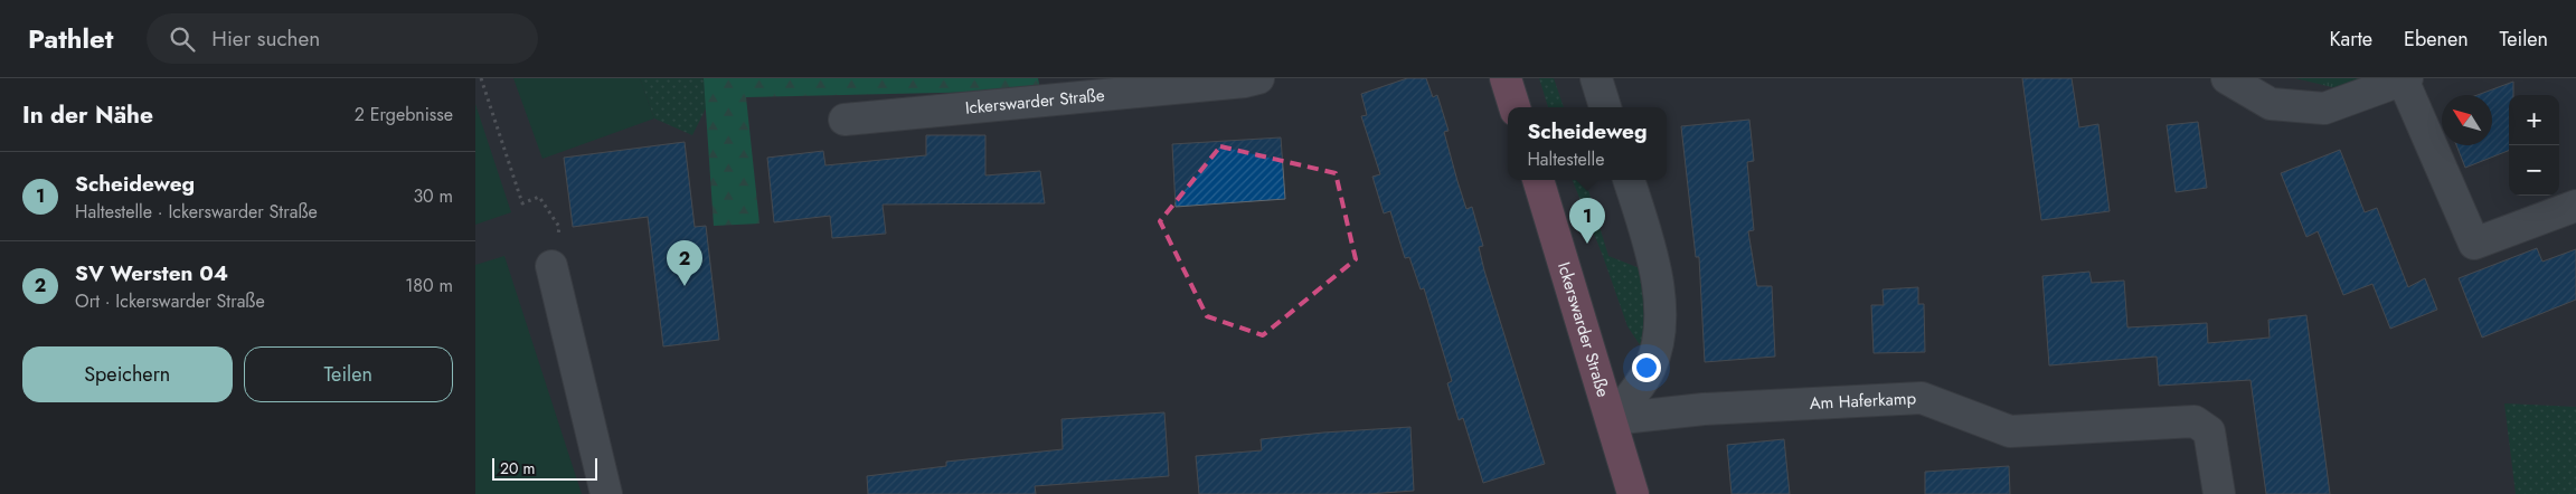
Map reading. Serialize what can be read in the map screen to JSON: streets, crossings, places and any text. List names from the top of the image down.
{
  "streets": {
    "main road": ["Ickerswarder Straße"],
    "street": ["Am Haferkamp"]
  },
  "crossings": [
    ["Ickerswarder Straße", "Am Haferkamp"]
  ],
  "scale_bar": "20 m",
  "north": "top left",
  "page": {
    "header": "Pathlet",
    "search": "Hier suchen",
    "nav": ["Karte", "Ebenen", "Teilen"],
    "heading": ["In der Nähe", "2 Ergebnisse"],
    "map_buttons": ["+", "−"],
    "popup": ["Scheideweg", "Haltestelle"],
    "list": [
      {
        "mark": "1",
        "name": "Scheideweg",
        "note": "Haltestelle · Ickerswarder Straße",
        "value": "30 m"
      },
      {
        "mark": "2",
        "name": "SV Wersten 04",
        "note": "Ort · Ickerswarder Straße",
        "value": "180 m"
      }
    ],
    "pins": ["1", "2"],
    "buttons": ["Speichern", "Teilen"],
    "scale": "20 m"
  }
}
